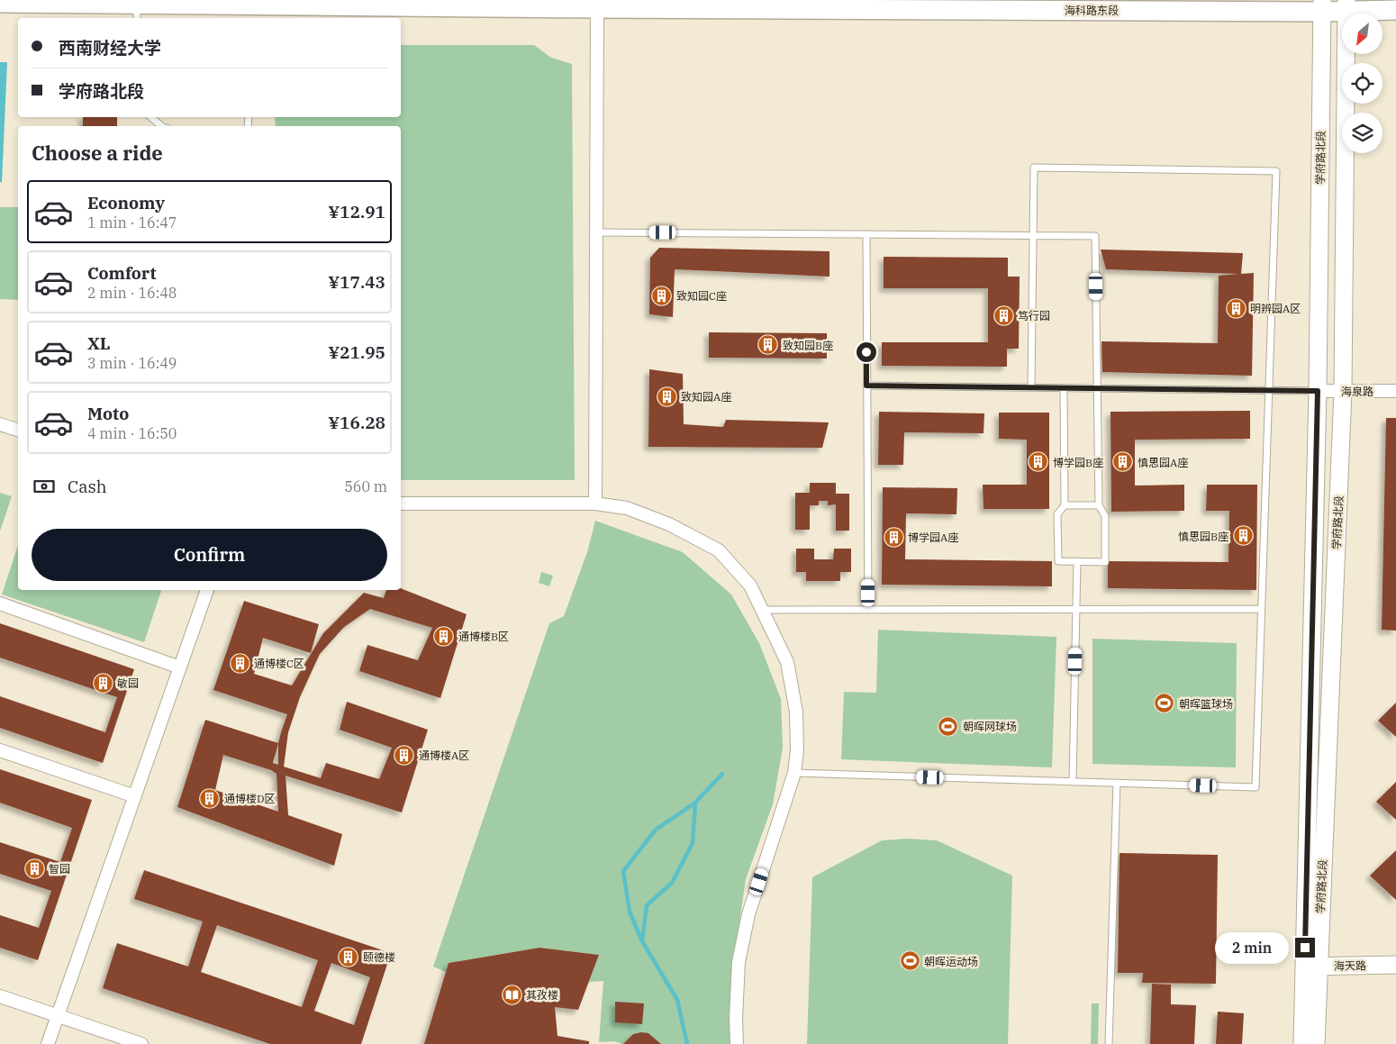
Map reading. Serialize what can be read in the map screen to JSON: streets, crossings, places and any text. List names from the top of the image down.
{
  "streets": {
    "main road": ["海科路东段", "学府路北段", "海天路"],
    "street": ["海泉路"]
  },
  "crossings": [
    ["海科路东段", "学府路北段"],
    ["学府路北段", "海泉路"],
    ["学府路北段", "海天路"]
  ],
  "places": {
    "building": [
      "致知园C座",
      "明辨园A区",
      "笃行园",
      "致知园B座",
      "致知园A座",
      "博学园B座",
      "慎思园A座",
      "慎思园B座",
      "博学园A座",
      "通博楼B区",
      "通博楼C区",
      "敏园",
      "通博楼A区",
      "通博楼D区",
      "智园",
      "颐德楼"
    ],
    "sports": ["朝晖篮球场", "朝晖网球场", "朝晖运动场"],
    "library": ["其孜楼"]
  },
  "north": "bottom left",
  "page": {
    "banner": ["西南财经大学", "学府路北段"],
    "heading": "Choose a ride",
    "list": [
      {
        "name": "Economy",
        "note": "1 min · 16:47",
        "value": "¥12.91"
      },
      {
        "name": "Comfort",
        "note": "2 min · 16:48",
        "value": "¥17.43"
      },
      {
        "name": "XL",
        "note": "3 min · 16:49",
        "value": "¥21.95"
      },
      {
        "name": "Moto",
        "note": "4 min · 16:50",
        "value": "¥16.28"
      }
    ],
    "pay": ["Cash", "560 m"],
    "buttons": "Confirm",
    "bubble": "2 min"
  }
}
